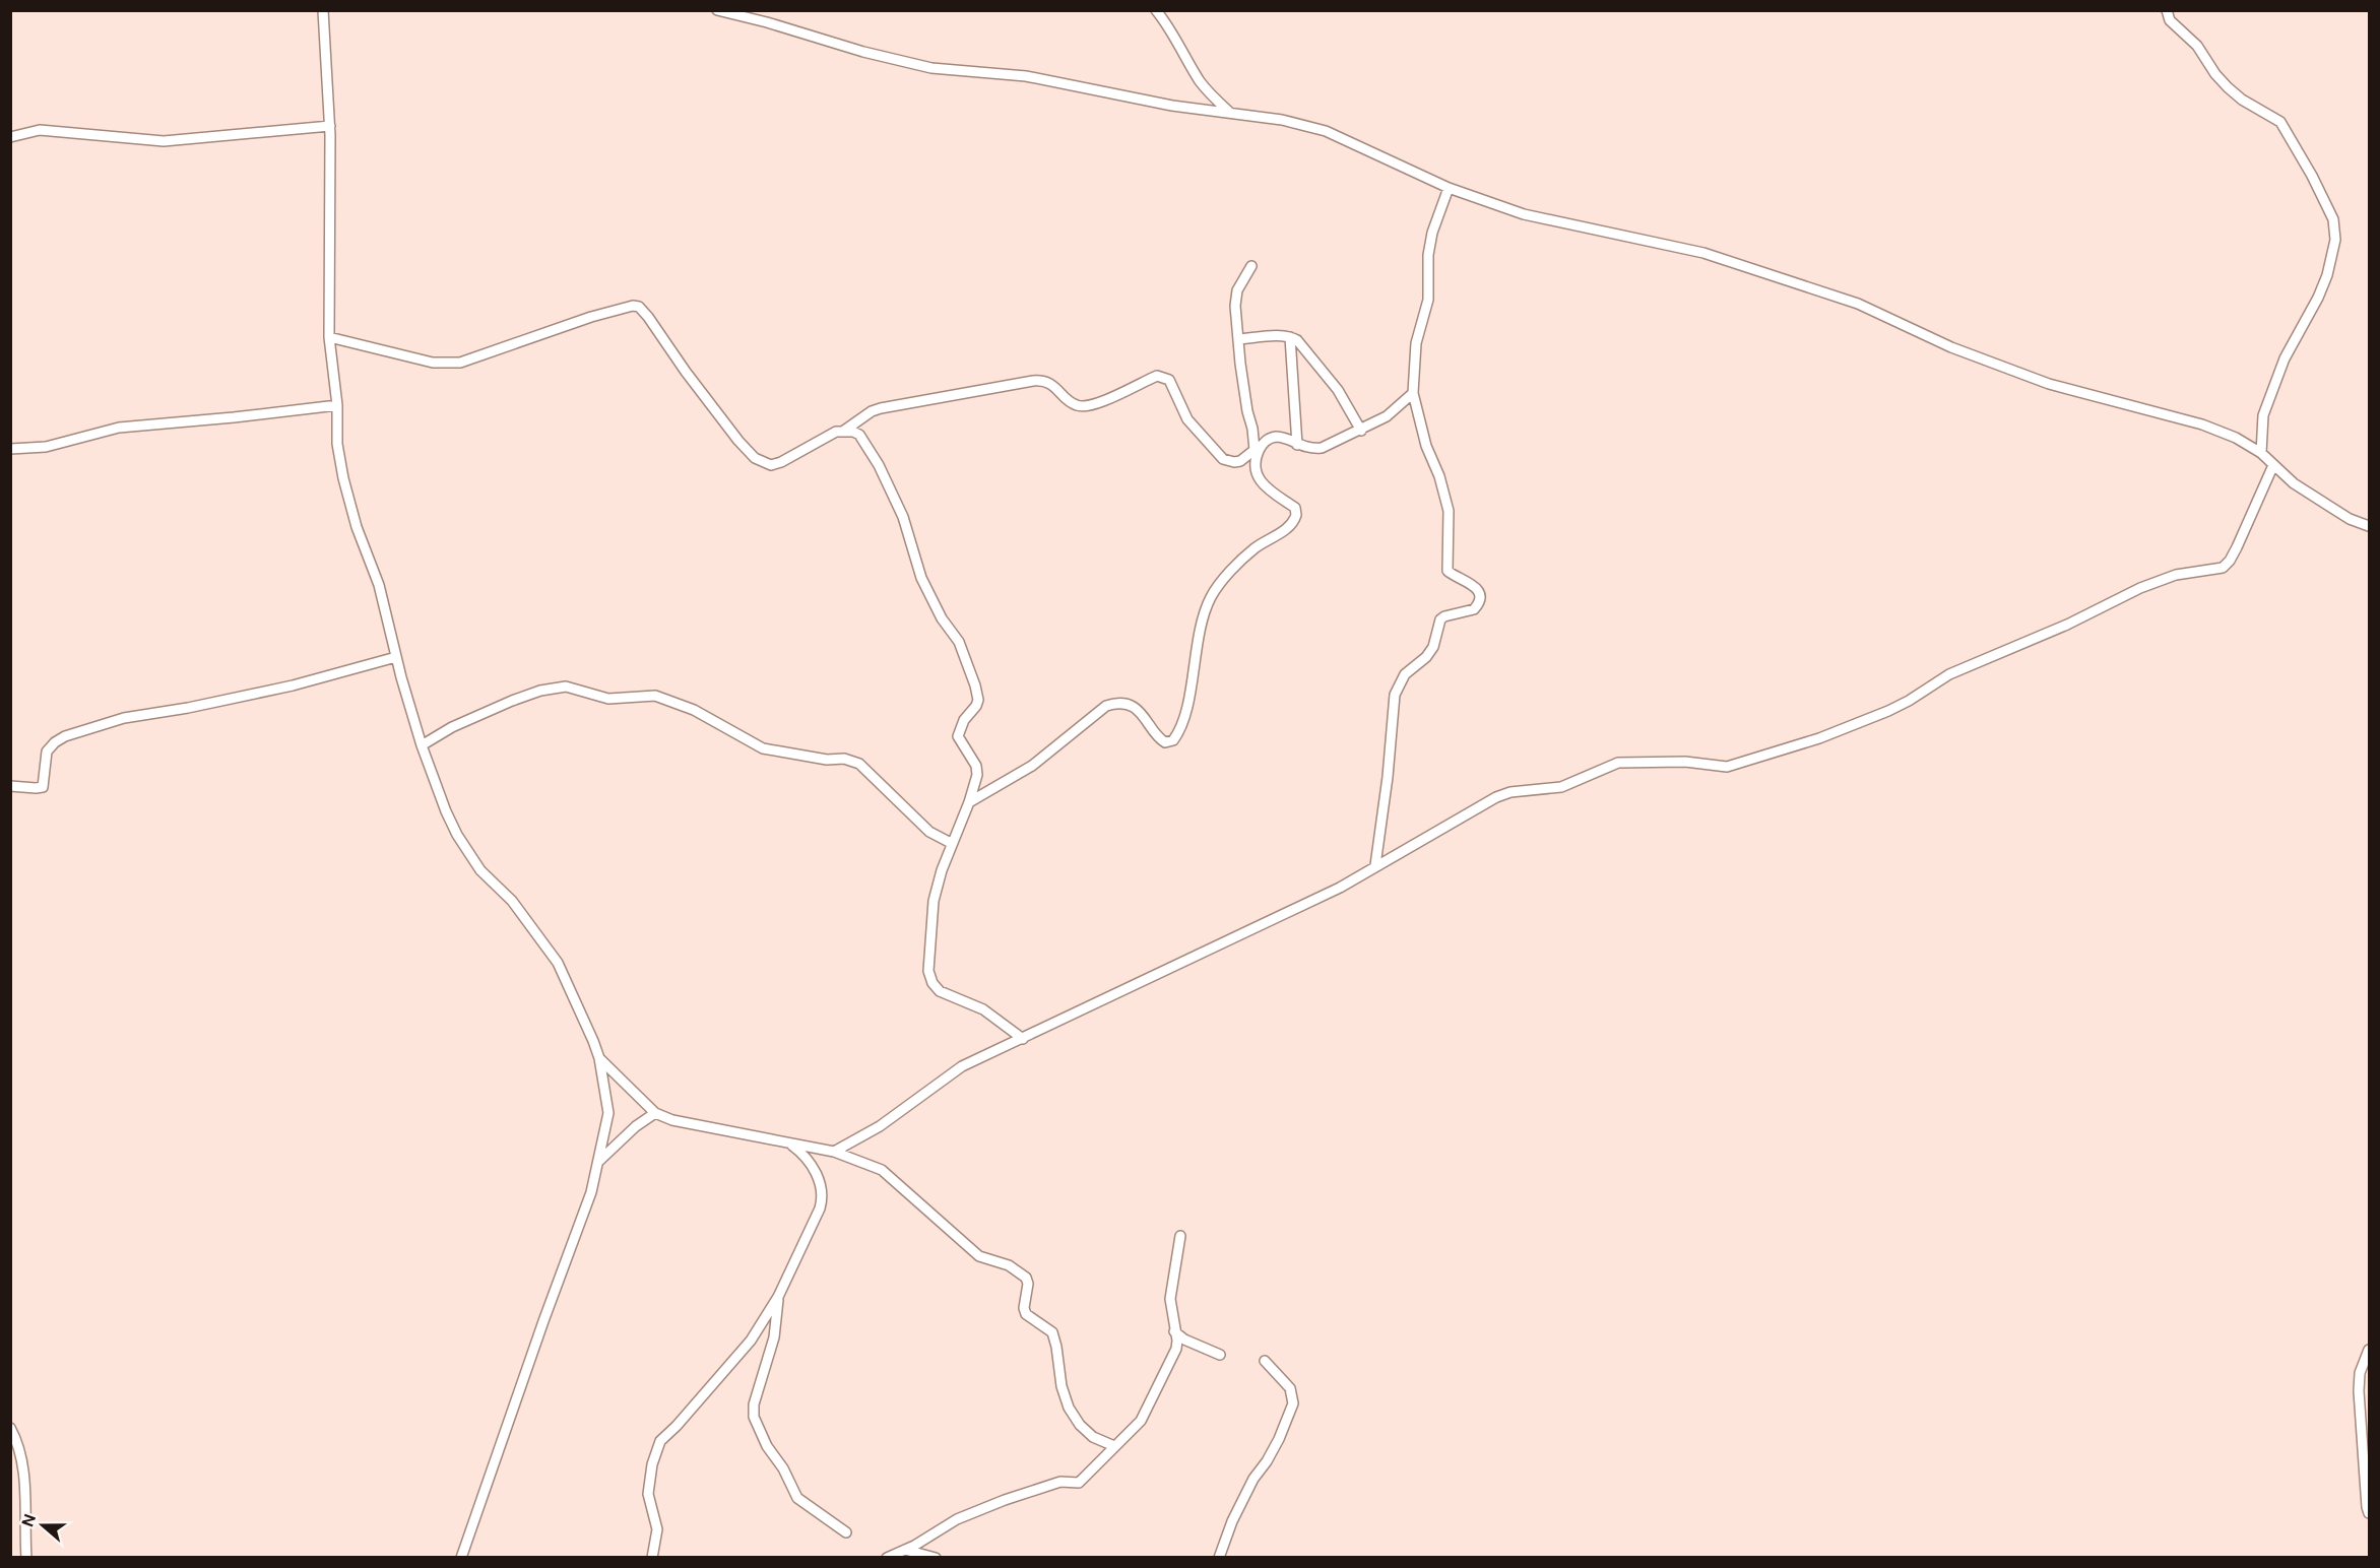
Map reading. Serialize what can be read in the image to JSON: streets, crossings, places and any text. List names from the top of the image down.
{
  "north": "left"
}
